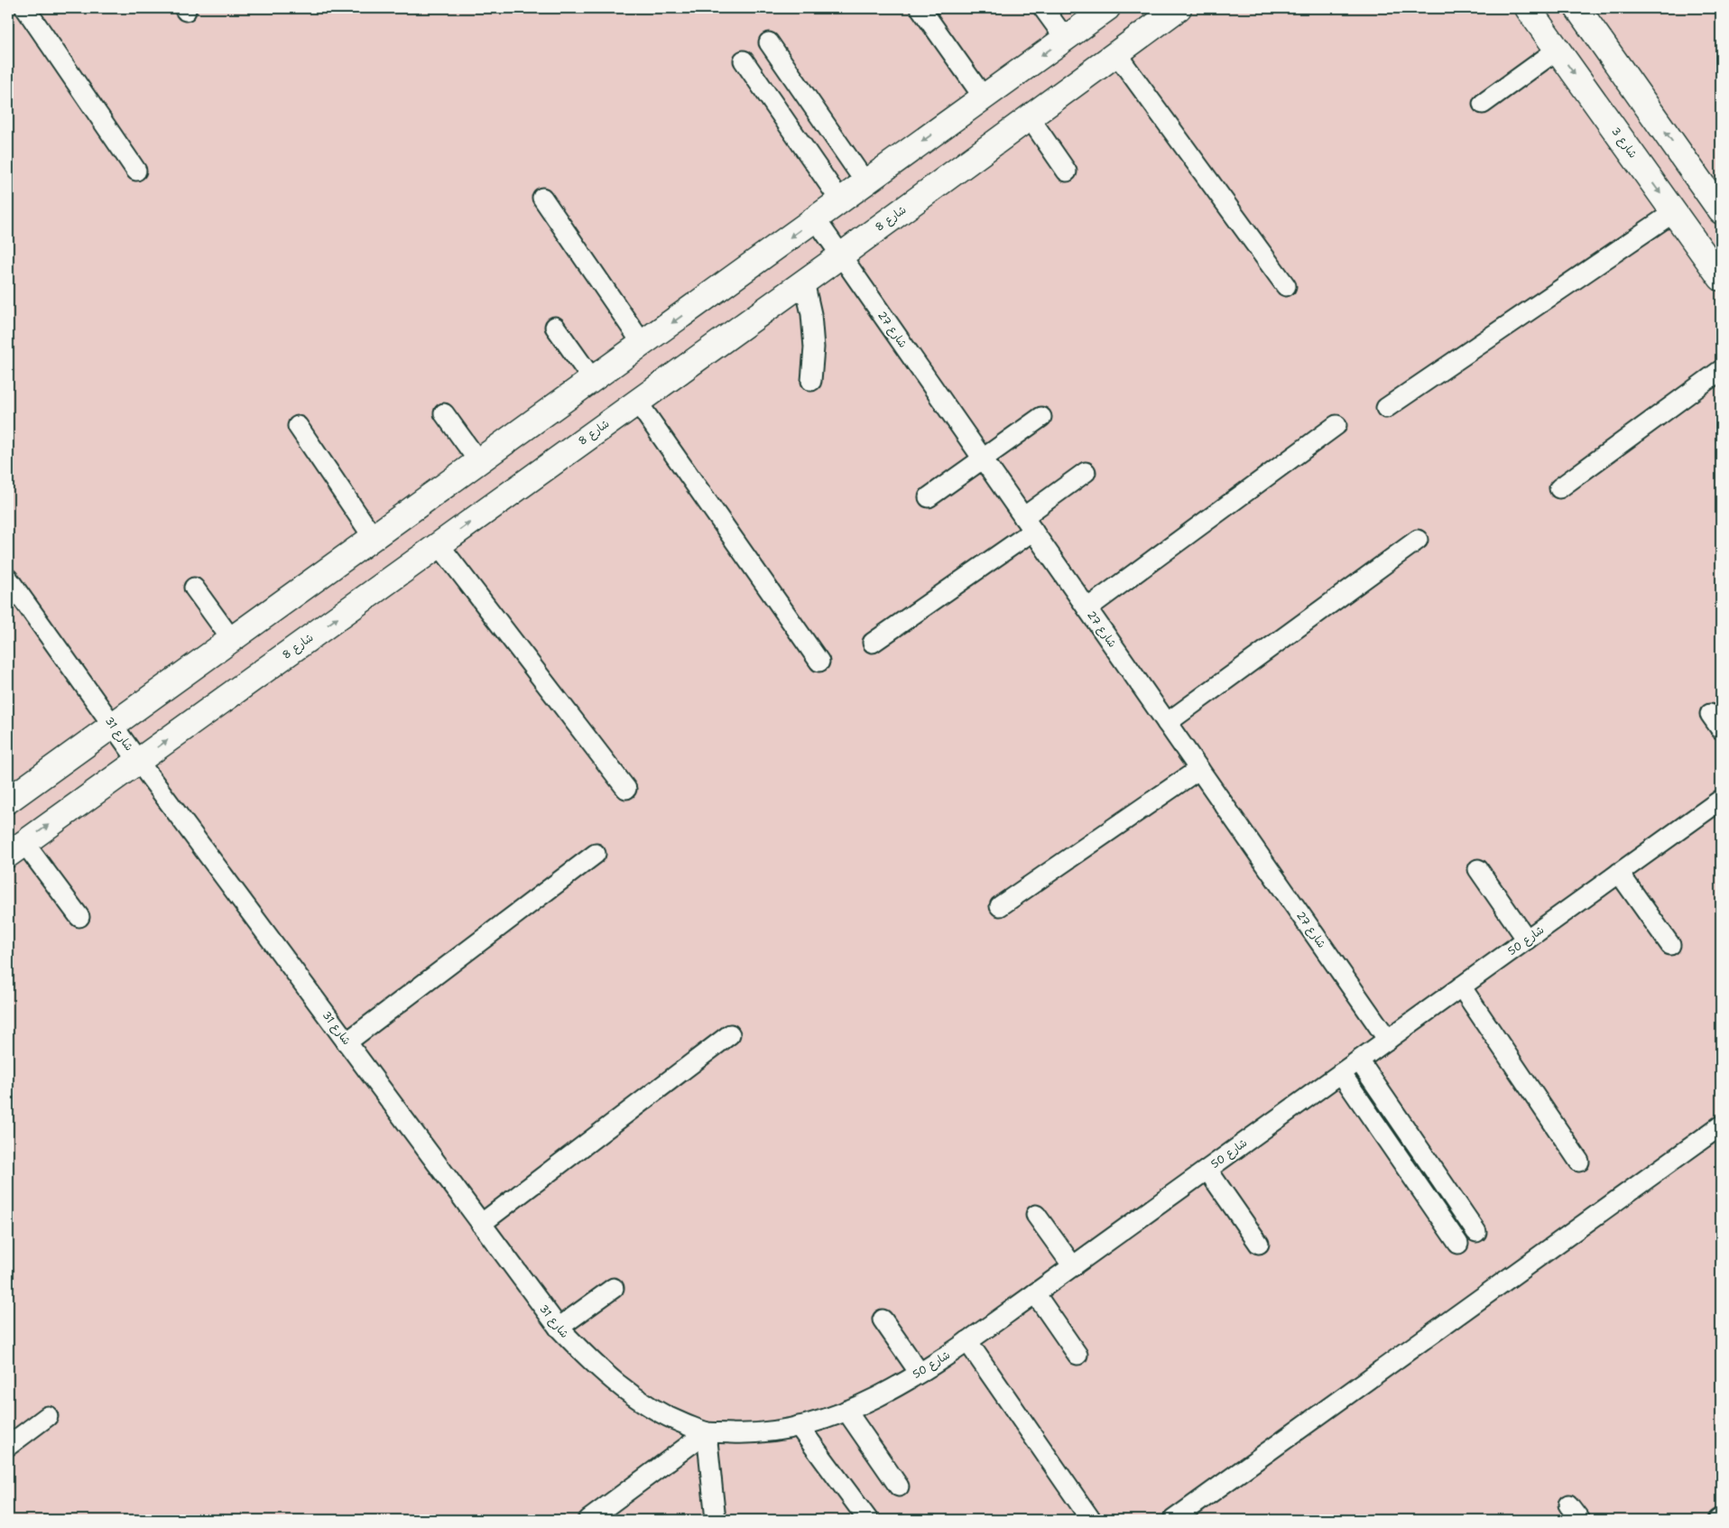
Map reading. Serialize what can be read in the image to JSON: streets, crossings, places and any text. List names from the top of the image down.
{
  "streets": {
    "street": ["شارع 3", "شارع 8"],
    "lane": ["شارع 27", "شارع 31", "شارع 50"]
  },
  "crossings": [
    ["شارع 8", "شارع 27"],
    ["شارع 8", "شارع 31"],
    ["شارع 27", "شارع 50"],
    ["شارع 31", "شارع 50"]
  ]
}
